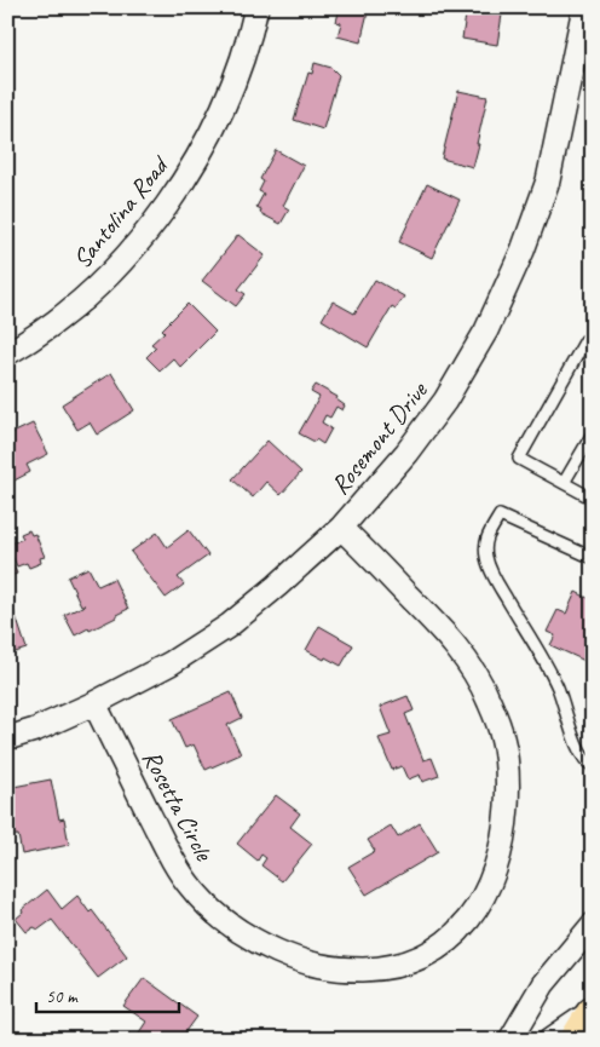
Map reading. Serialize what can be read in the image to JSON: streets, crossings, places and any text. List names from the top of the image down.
{
  "streets": {
    "street": ["Santolina Road", "Rosemont Drive", "Rosetta Circle"]
  },
  "crossings": [
    ["Rosemont Drive", "Rosetta Circle"]
  ],
  "scale_bar": "50 m"
}
